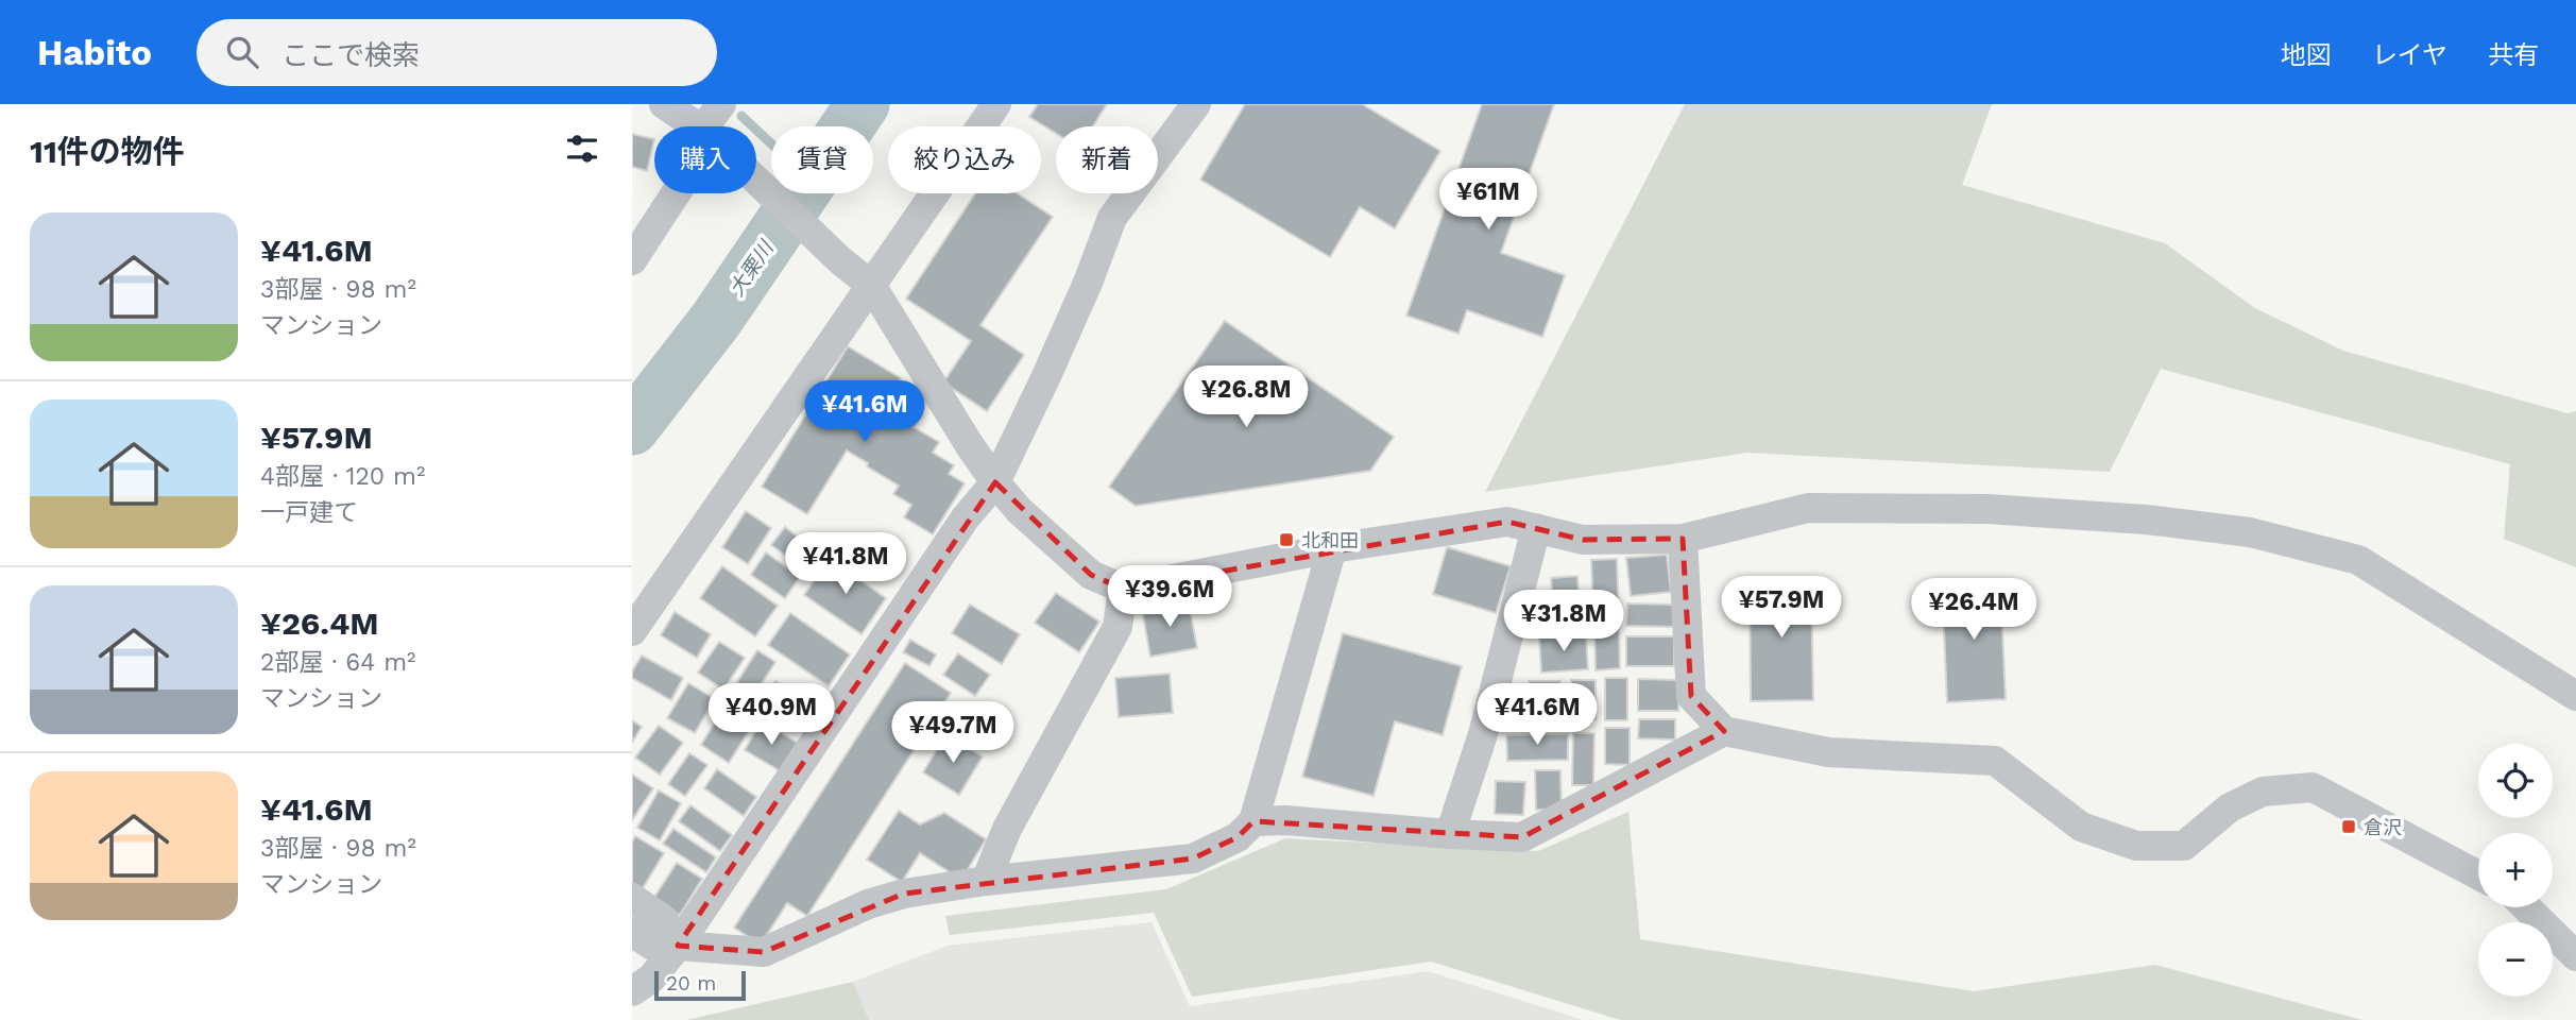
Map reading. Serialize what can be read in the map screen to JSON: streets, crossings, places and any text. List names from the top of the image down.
{
  "water": ["大栗川"],
  "places": {
    "transit": ["北和田", "倉沢"]
  },
  "scale_bar": "20 m",
  "page": {
    "header": "Habito",
    "search": "ここで検索",
    "nav": ["地図", "レイヤ", "共有"],
    "heading": "11件の物件",
    "chip": [
      "購入",
      "賃貸",
      "絞り込み",
      "新着"
    ],
    "price": [
      "¥61M",
      "¥26.8M",
      "¥41.6M",
      "¥41.8M",
      "¥39.6M",
      "¥57.9M",
      "¥26.4M",
      "¥31.8M",
      "¥40.9M",
      "¥41.6M",
      "¥49.7M"
    ],
    "list": [
      {
        "name": "¥41.6M",
        "note": "3部屋 · 98 m² · マンション"
      },
      {
        "name": "¥57.9M",
        "note": "4部屋 · 120 m² · 一戸建て"
      },
      {
        "name": "¥26.4M",
        "note": "2部屋 · 64 m² · マンション"
      },
      {
        "name": "¥41.6M",
        "note": "3部屋 · 98 m² · マンション"
      }
    ],
    "map_buttons": ["+", "−"],
    "scale": "20 m"
  }
}
